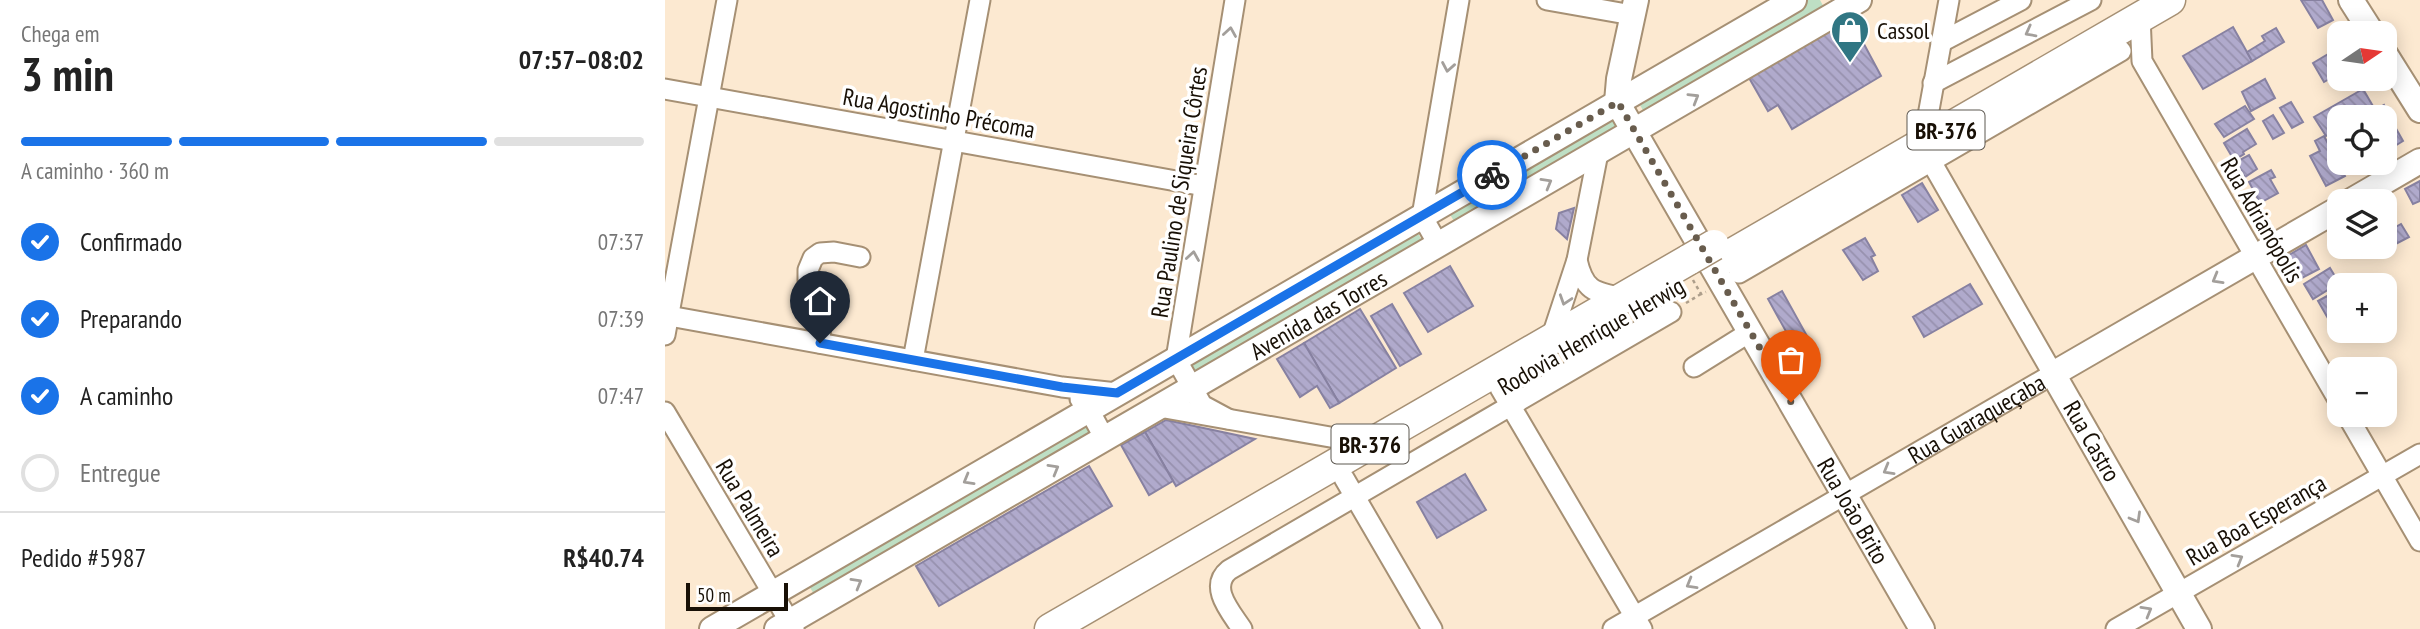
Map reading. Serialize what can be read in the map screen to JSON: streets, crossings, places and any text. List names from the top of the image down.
{
  "streets": {
    "highway": ["BR-376", "Rodovia Henrique Herwig"],
    "main road": [
      "Avenida das Torres",
      "Rua Guaraqueçaba",
      "Rua Castro",
      "Rua João Brito"
    ],
    "street": [
      "Rua Agostinho Précoma",
      "Rua Paulino de Siqueira Côrtes",
      "Rua Adrianópolis",
      "Rua Palmeira",
      "Rua Boa Esperança"
    ]
  },
  "crossings": [
    ["Rua Agostinho Précoma", "Rua Paulino de Siqueira Côrtes"],
    ["Rua Paulino de Siqueira Côrtes", "Avenida das Torres"],
    ["Rua Adrianópolis", "Rodovia Henrique Herwig"],
    ["Rua Adrianópolis", "Rua Guaraqueçaba"],
    ["Avenida das Torres", "Rua Palmeira"],
    ["Avenida das Torres", "Rua João Brito"],
    ["Rodovia Henrique Herwig", "Rua Castro"],
    ["Rua Guaraqueçaba", "Rua Castro"],
    ["Rua Guaraqueçaba", "Rua João Brito"],
    ["Rua Castro", "Rua Boa Esperança"]
  ],
  "one_way": [
    "Rua Paulino de Siqueira Côrtes",
    "Rua Guaraqueçaba",
    "Rua Castro",
    "Rua Boa Esperança"
  ],
  "places": {
    "shop": ["Cassol"]
  },
  "scale_bar": "50 m",
  "north": "right",
  "page": {
    "heading": ["3 min", "Chega em", "07:57–08:02"],
    "panel": ["Pedido #5987", "R$40.74"],
    "map_buttons": ["+", "−"],
    "bar": "A caminho · 360 m",
    "list": [
      ["Confirmado", "07:37"],
      ["Preparando", "07:39"],
      ["A caminho", "07:47"],
      "Entregue"
    ],
    "scale": "50 m"
  }
}
